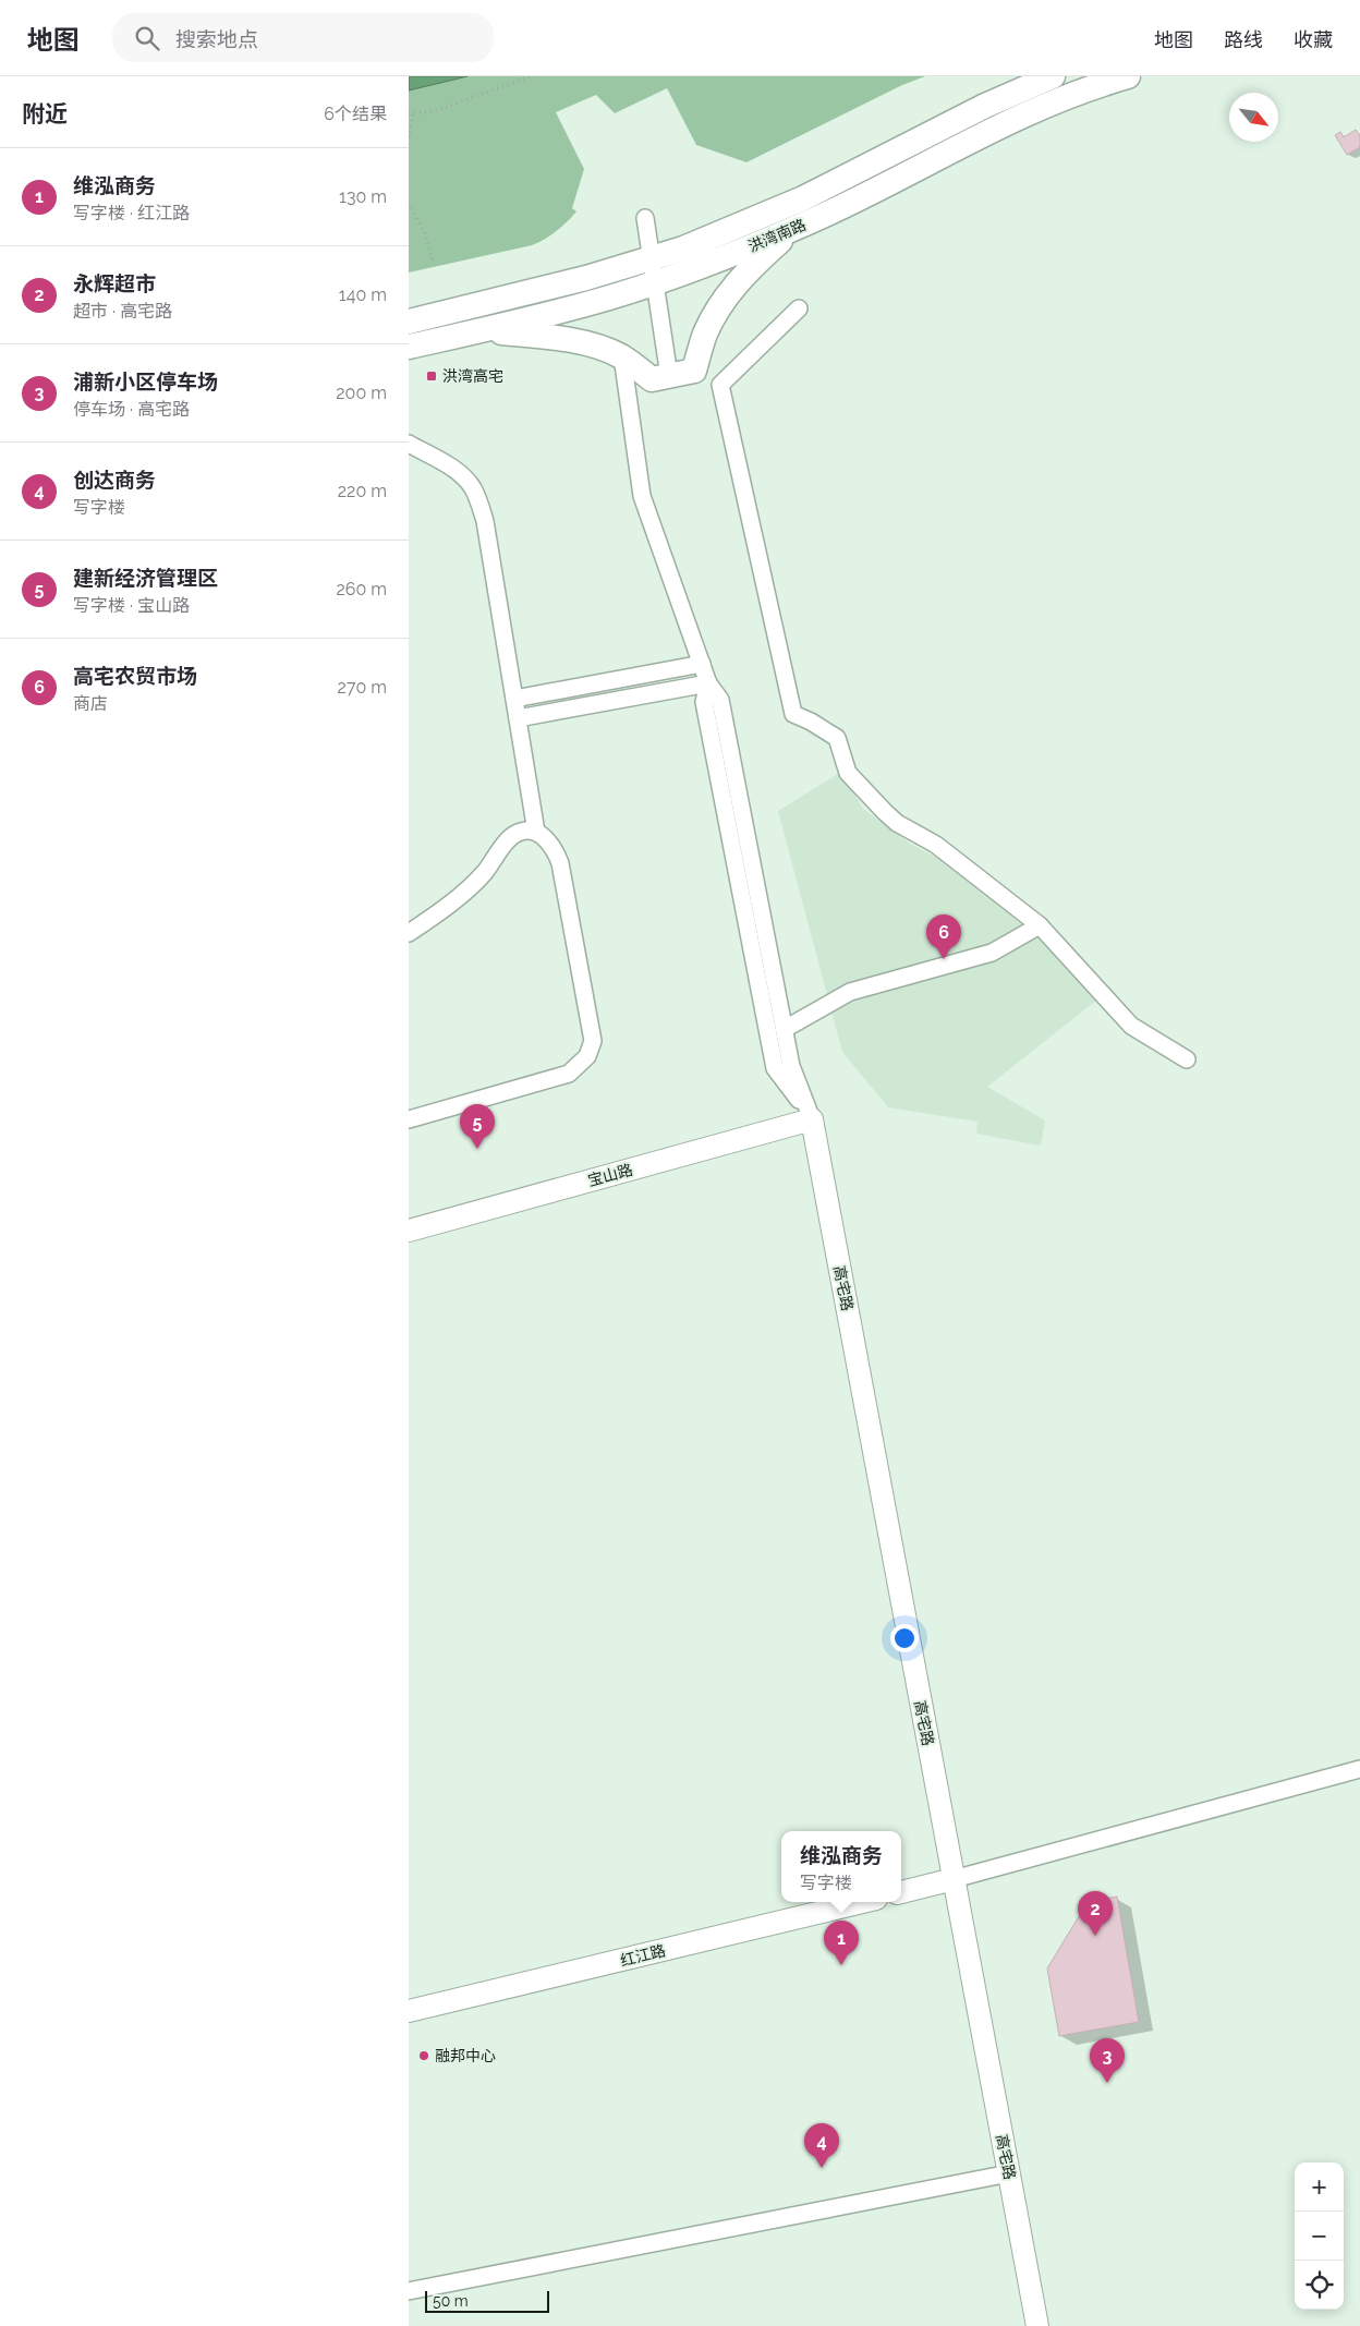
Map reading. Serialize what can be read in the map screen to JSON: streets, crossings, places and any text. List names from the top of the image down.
{
  "streets": {
    "main road": [
      "洪湾南路",
      "宝山路",
      "高宅路",
      "红江路"
    ]
  },
  "crossings": [
    ["宝山路", "高宅路"]
  ],
  "places": {
    "transit": ["洪湾高宅"],
    "other": ["融邦中心"]
  },
  "scale_bar": "50 m",
  "north": "bottom right",
  "page": {
    "header": "地图",
    "search": "搜索地点",
    "nav": ["地图", "路线", "收藏"],
    "heading": ["附近", "6个结果"],
    "list": [
      {
        "mark": "1",
        "name": "维泓商务",
        "note": "写字楼 · 红江路",
        "value": "130 m"
      },
      {
        "mark": "2",
        "name": "永辉超市",
        "note": "超市 · 高宅路",
        "value": "140 m"
      },
      {
        "mark": "3",
        "name": "浦新小区停车场",
        "note": "停车场 · 高宅路",
        "value": "200 m"
      },
      {
        "mark": "4",
        "name": "创达商务",
        "note": "写字楼",
        "value": "220 m"
      },
      {
        "mark": "5",
        "name": "建新经济管理区",
        "note": "写字楼 · 宝山路",
        "value": "260 m"
      },
      {
        "mark": "6",
        "name": "高宅农贸市场",
        "note": "商店",
        "value": "270 m"
      }
    ],
    "pins": [
      "6",
      "5",
      "2",
      "1",
      "3",
      "4"
    ],
    "popup": ["维泓商务", "写字楼"],
    "map_buttons": ["+", "−"],
    "scale": "50 m"
  }
}
